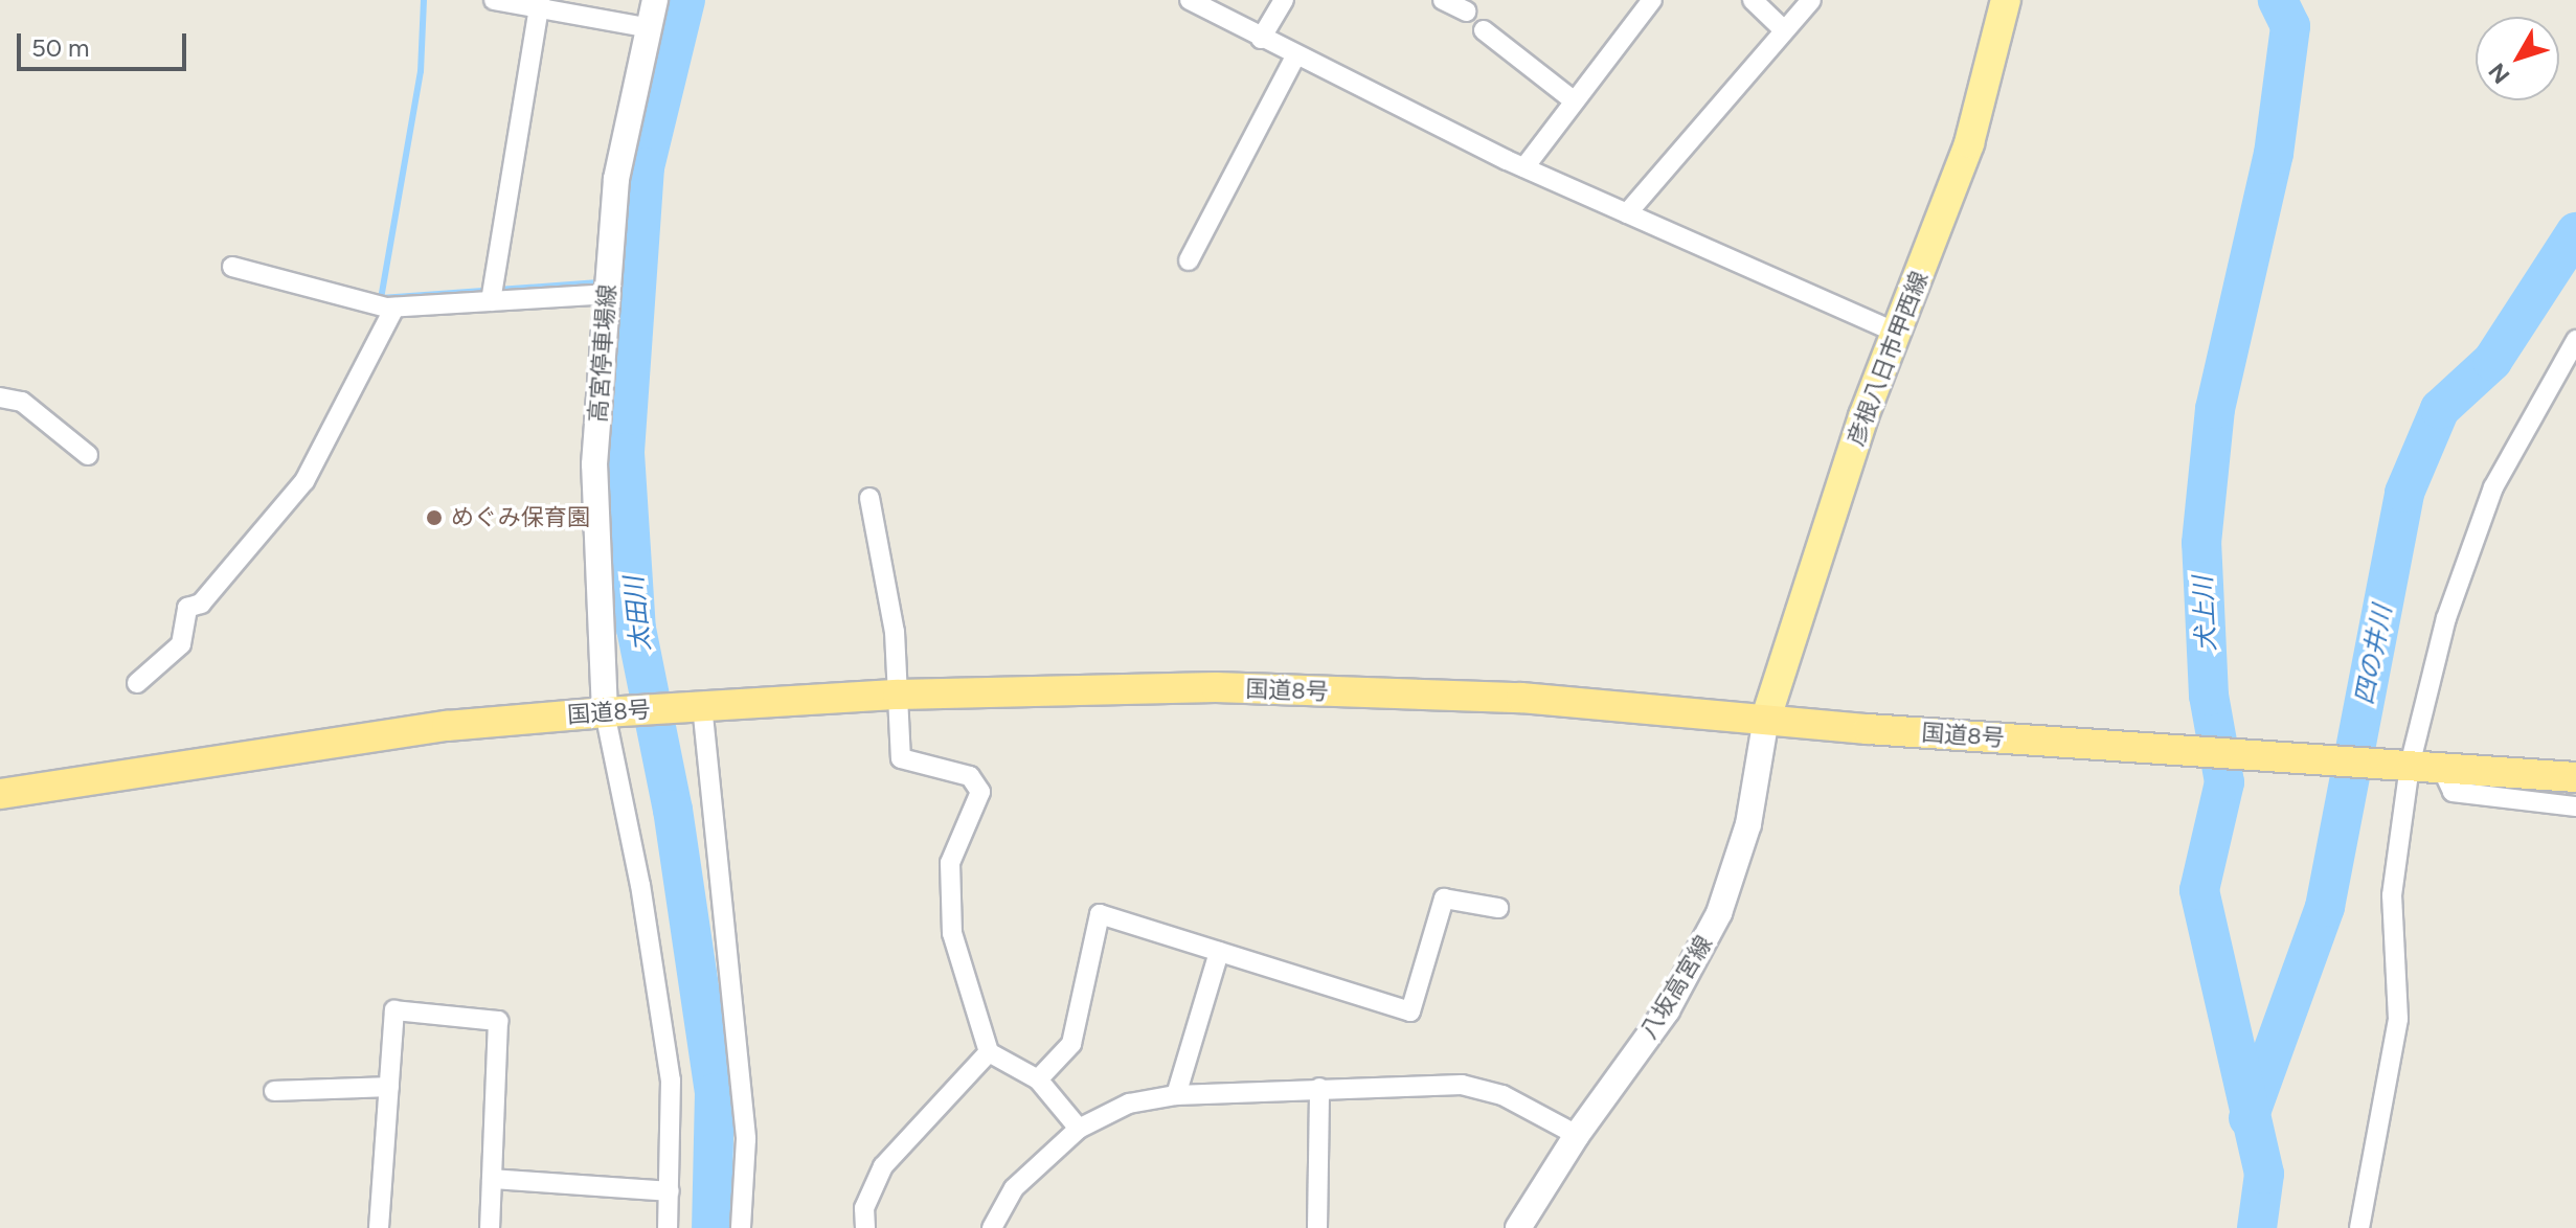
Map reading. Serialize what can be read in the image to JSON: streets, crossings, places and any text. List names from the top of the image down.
{
  "streets": {
    "highway": ["国道8号"],
    "main road": ["高宮停車場線", "彦根八日市甲西線", "八坂高宮線"]
  },
  "crossings": [
    ["高宮停車場線", "国道8号"],
    ["彦根八日市甲西線", "国道8号"],
    ["彦根八日市甲西線", "八坂高宮線"],
    ["国道8号", "八坂高宮線"]
  ],
  "water": ["太田川", "犬上川", "四の井川"],
  "places": ["めぐみ保育園"],
  "scale_bar": "50 m",
  "north": "bottom left"
}
